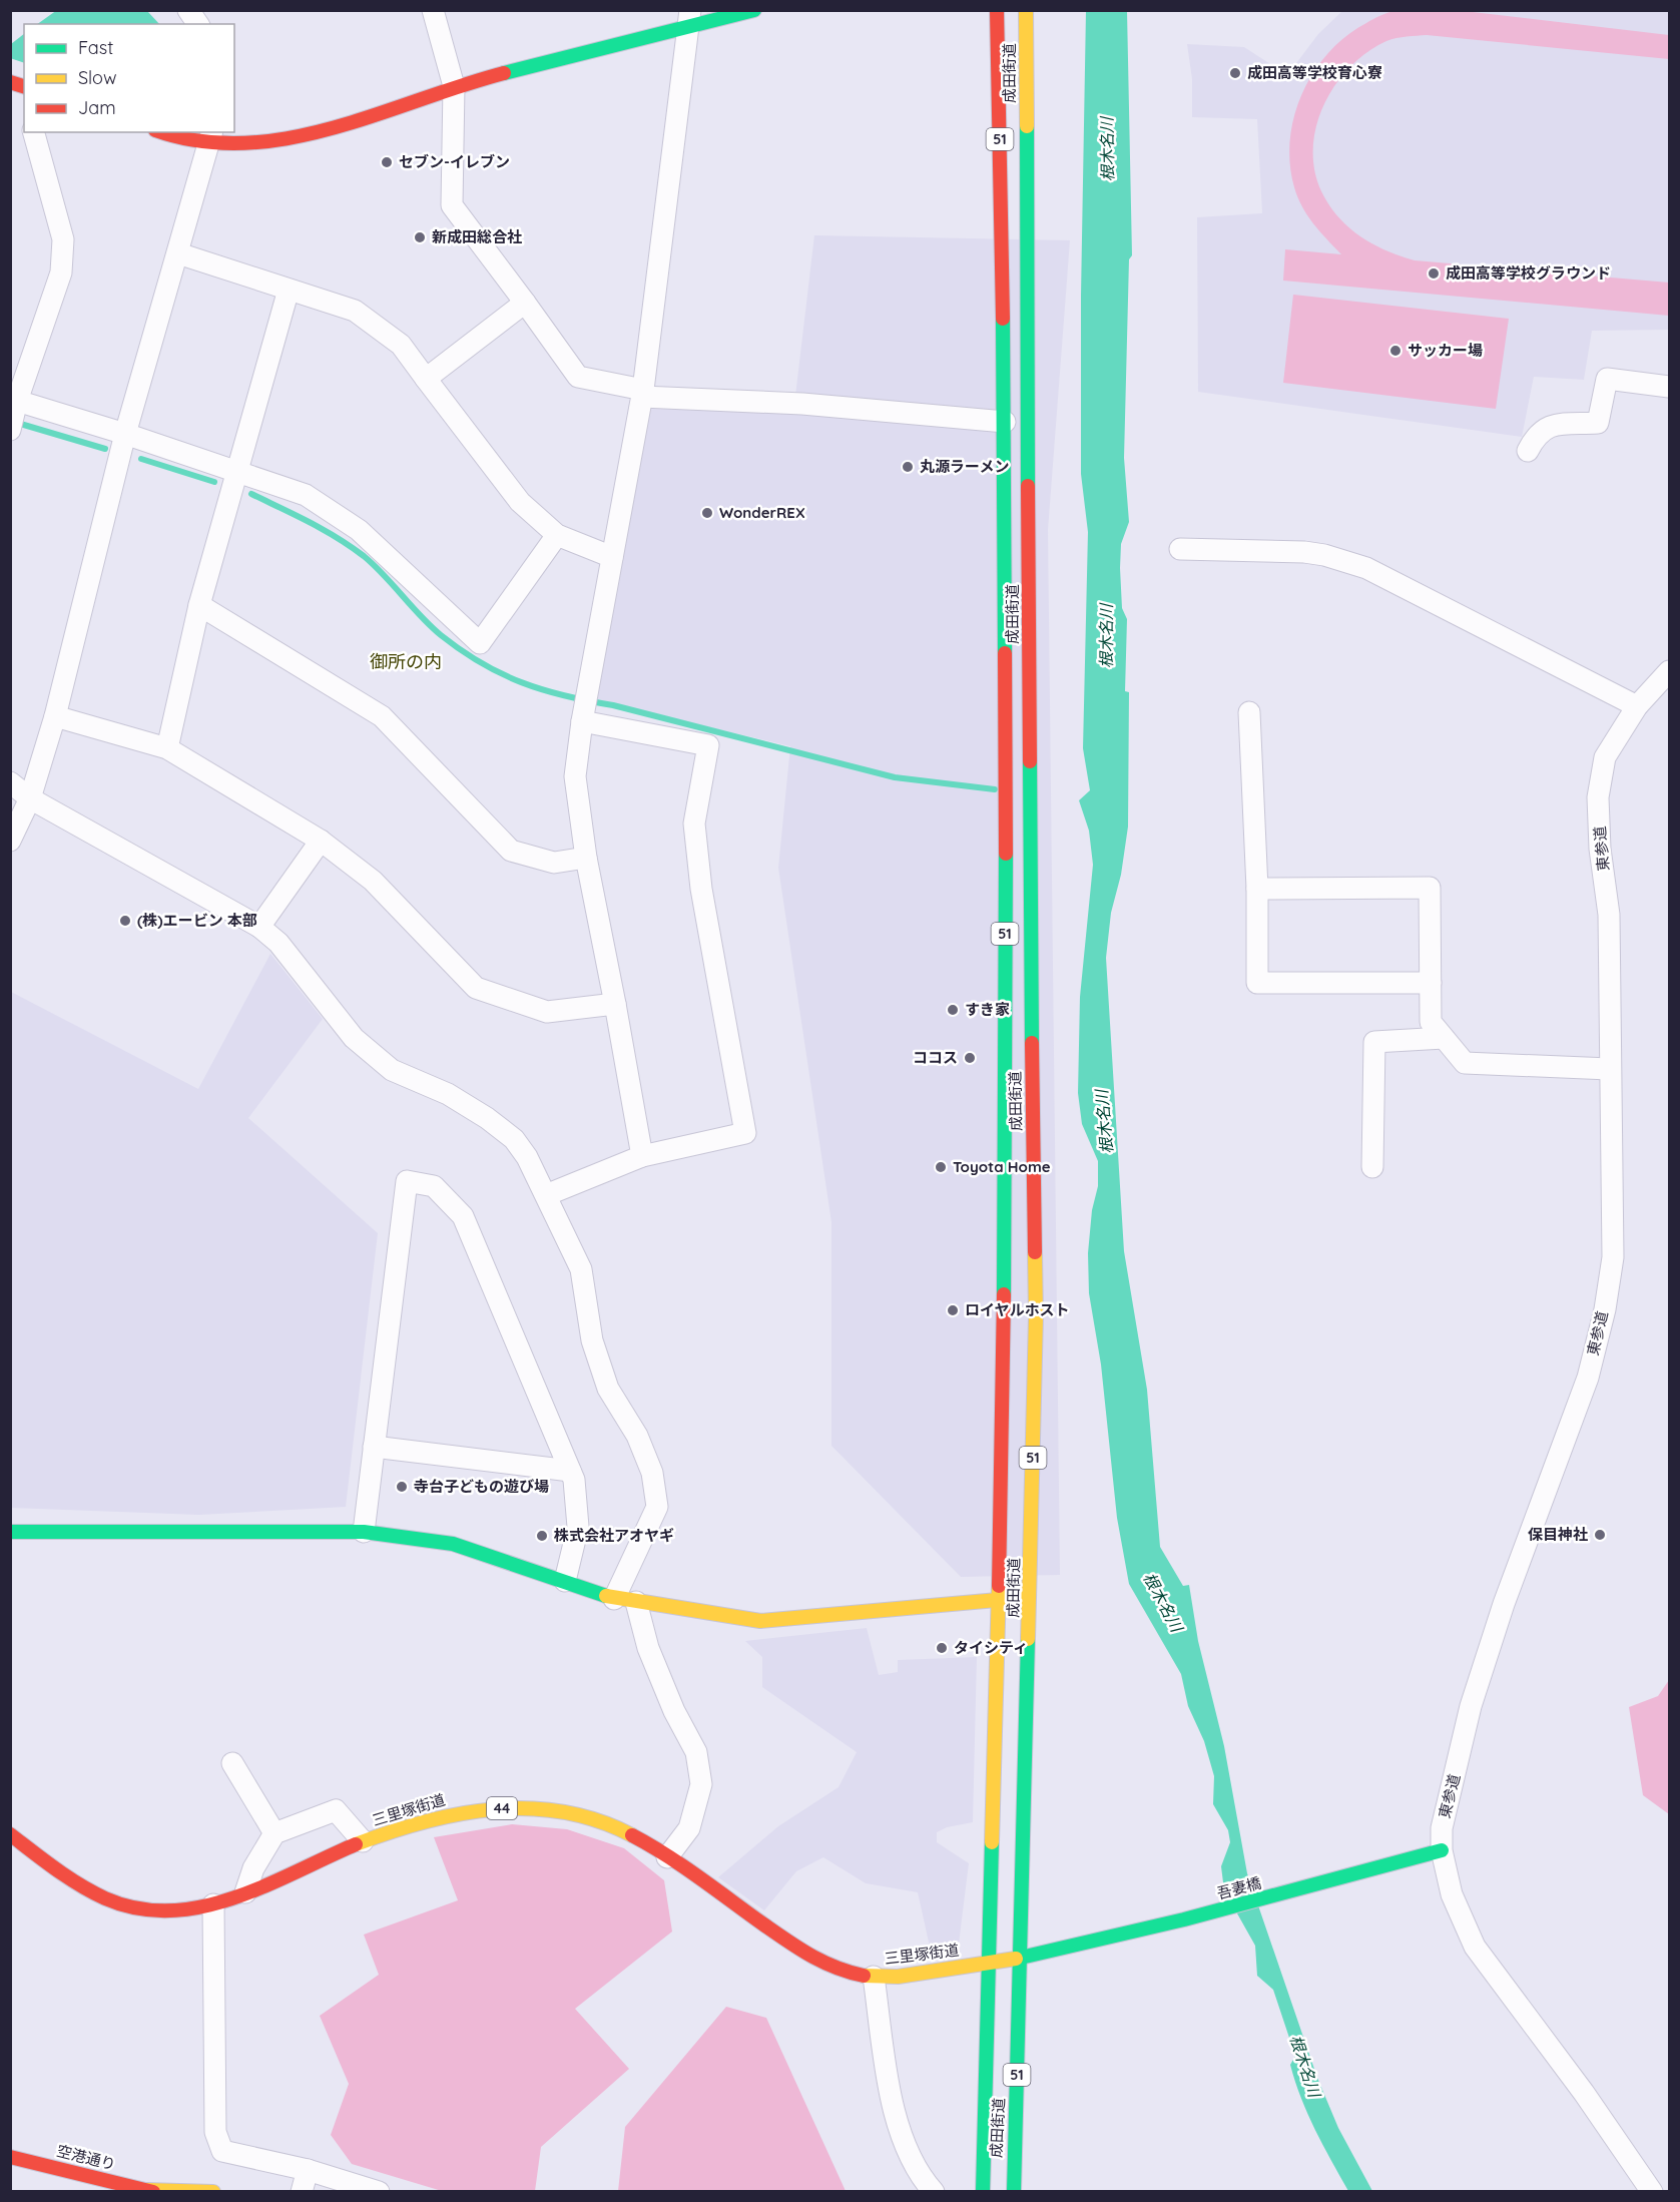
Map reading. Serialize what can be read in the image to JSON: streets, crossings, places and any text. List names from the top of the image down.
{
  "streets": {
    "main road": [
      "成田街道",
      "51",
      "44",
      "三里塚街道",
      "吾妻橋",
      "空港通り"
    ],
    "street": ["東参道"]
  },
  "crossings": [
    ["成田街道", "三里塚街道"],
    ["成田街道", "吾妻橋"],
    ["東参道", "吾妻橋"],
    ["三里塚街道", "吾妻橋"]
  ],
  "districts": ["御所の内"],
  "water": ["根木名川"],
  "places": [
    "成田高等学校育心寮",
    "セブン-イレブン",
    "新成田総合社",
    "成田高等学校グラウンド",
    "サッカー場",
    "丸源ラーメン",
    "WonderREX",
    "(株)エービン 本部",
    "すき家",
    "ココス",
    "Toyota Home",
    "ロイヤルホスト",
    "寺台子どもの遊び場",
    "保目神社",
    "株式会社アオヤギ",
    "タイシティ"
  ],
  "legend": ["Fast", "Slow", "Jam"]
}
